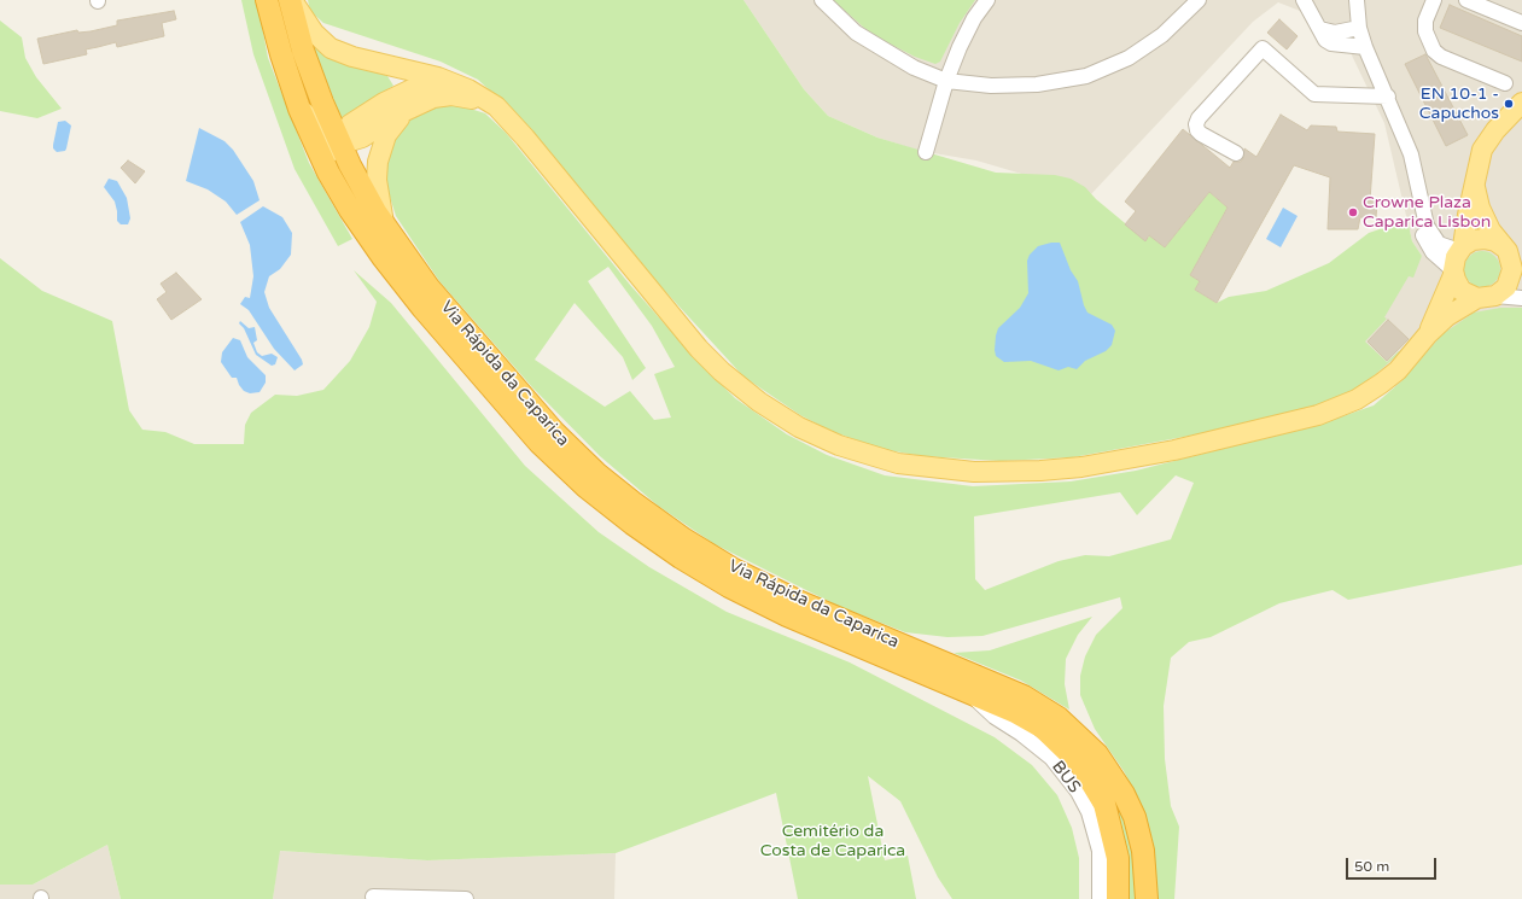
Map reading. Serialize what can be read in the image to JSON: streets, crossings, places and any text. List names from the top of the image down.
{
  "streets": {
    "highway": ["Via Rápida da Caparica"],
    "street": ["BUS"]
  },
  "crossings": [
    ["Via Rápida da Caparica", "BUS"]
  ],
  "parks": ["Cemitério da Costa de Caparica"],
  "places": ["EN 10-1 - Capuchos", "Crowne Plaza Caparica Lisbon"],
  "scale_bar": "50 m"
}
